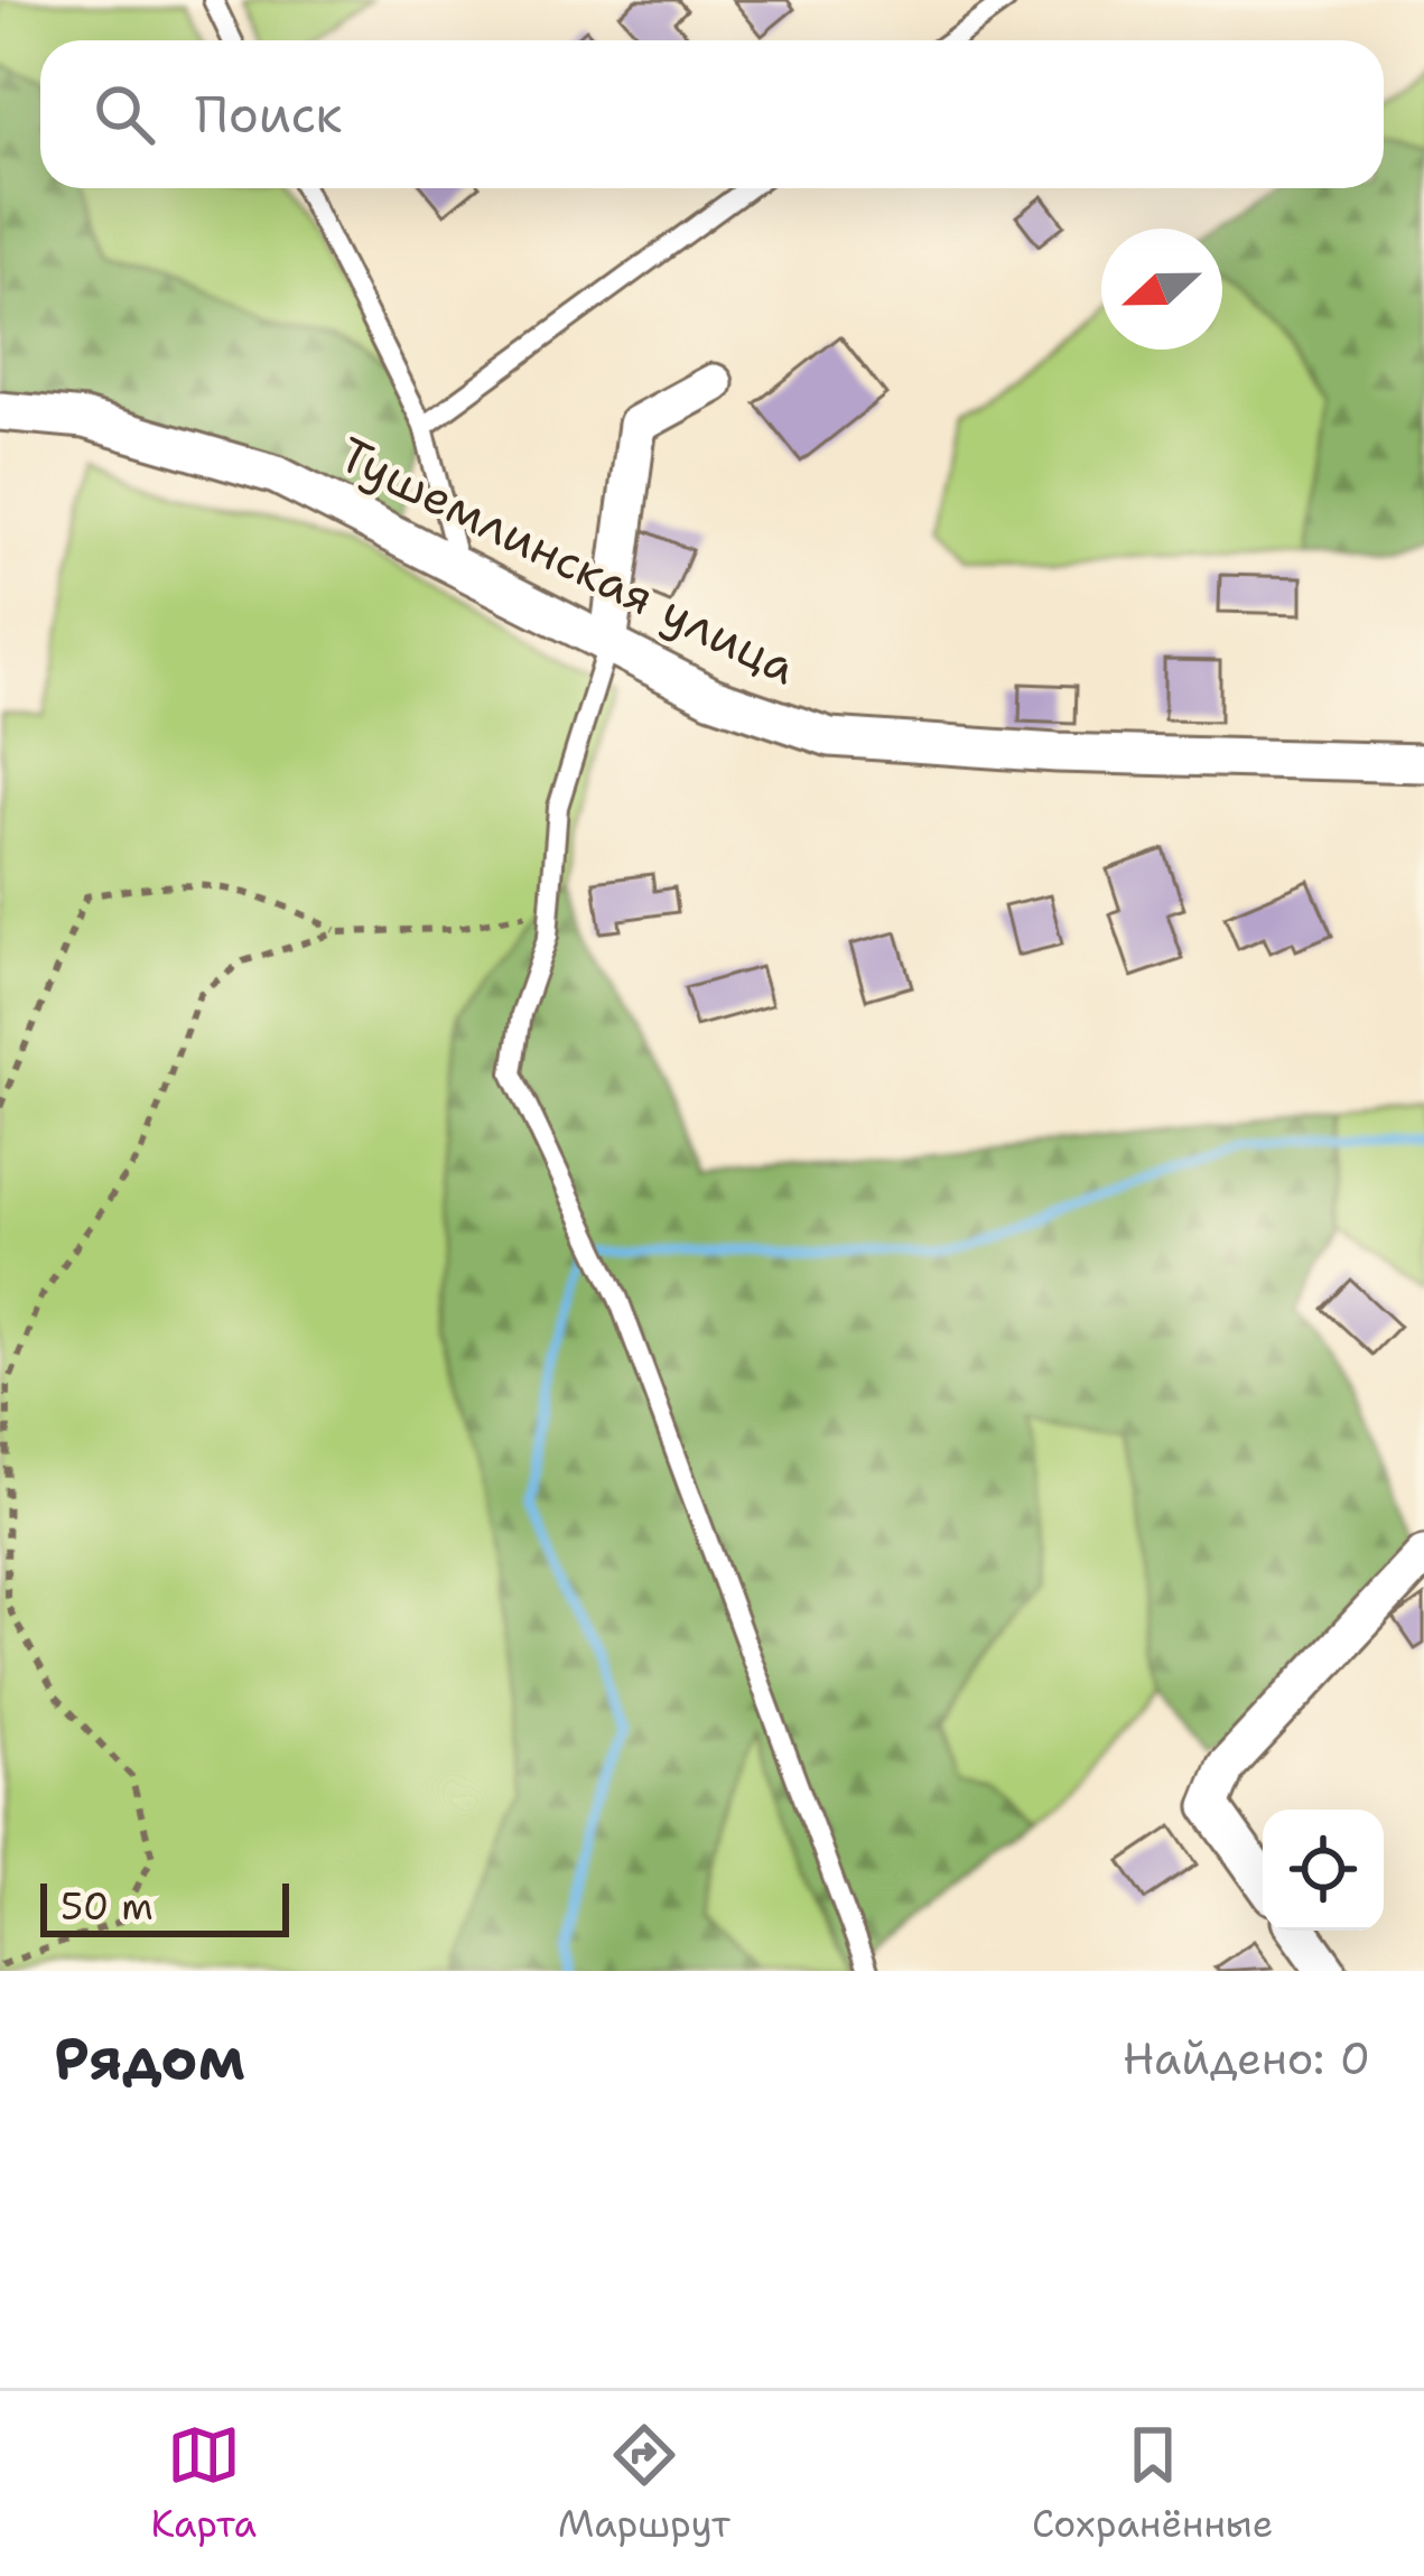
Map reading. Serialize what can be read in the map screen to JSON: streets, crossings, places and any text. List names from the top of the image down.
{
  "streets": {
    "street": ["Тушемлинская улица"]
  },
  "scale_bar": "50 m",
  "north": "left",
  "page": {
    "search": "Поиск",
    "scale": "50 m",
    "heading": ["Рядом", "Найдено: 0"],
    "nav": ["Карта", "Маршрут", "Сохранённые"]
  }
}
